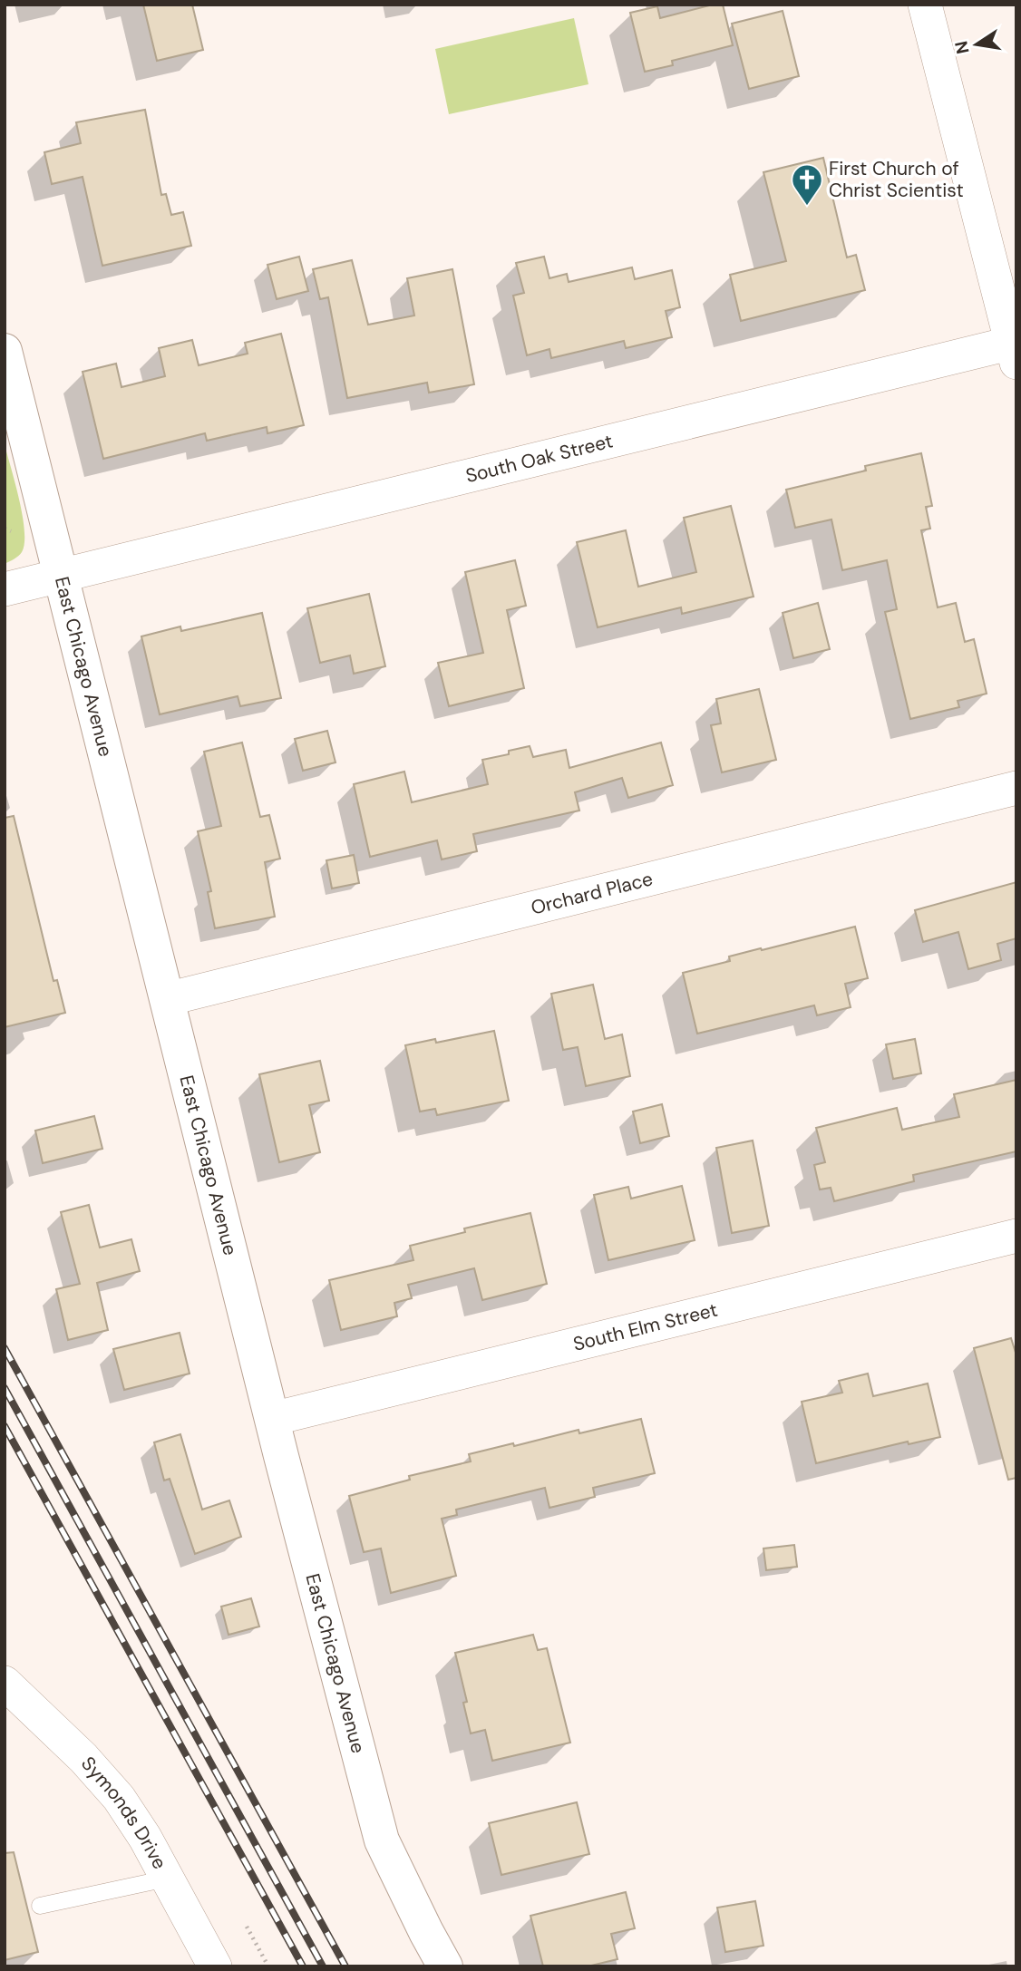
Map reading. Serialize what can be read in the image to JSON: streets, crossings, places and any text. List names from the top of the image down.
{
  "streets": {
    "main road": ["East Chicago Avenue"],
    "street": [
      "South Oak Street",
      "Orchard Place",
      "South Elm Street",
      "Symonds Drive"
    ]
  },
  "crossings": [
    ["South Oak Street", "East Chicago Avenue"],
    ["East Chicago Avenue", "Orchard Place"],
    ["East Chicago Avenue", "South Elm Street"]
  ],
  "places": {
    "church": ["First Church of Christ Scientist"]
  },
  "north": "left"
}
